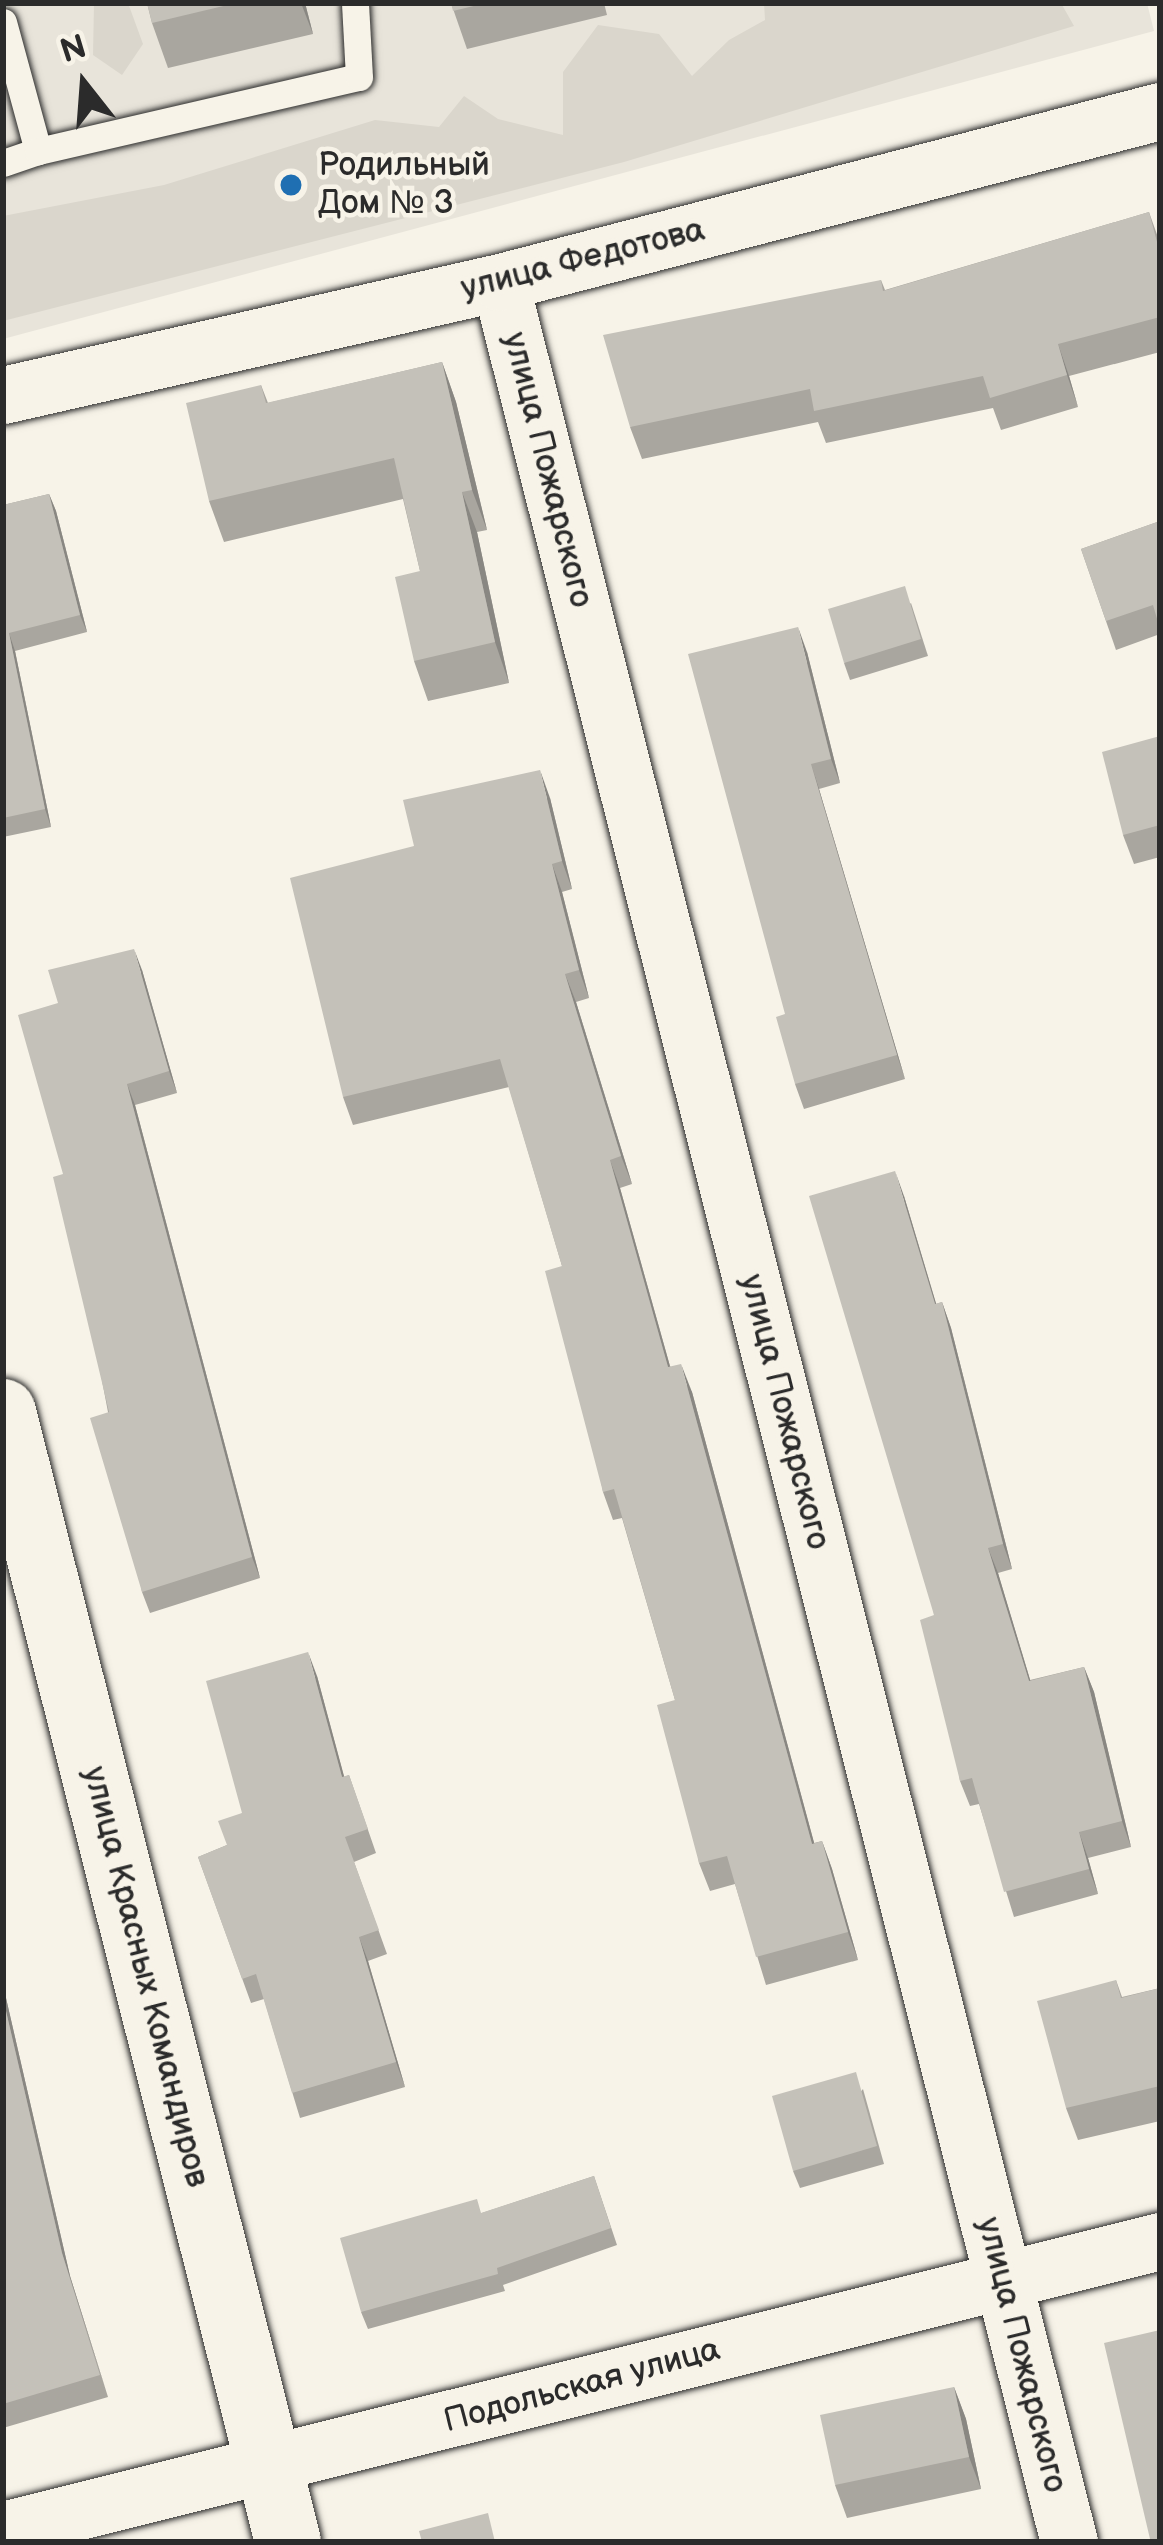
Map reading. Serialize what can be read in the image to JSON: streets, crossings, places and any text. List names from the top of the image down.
{
  "streets": {
    "street": [
      "улица Федотова",
      "улица Пожарского",
      "улица Красных Командиров",
      "Подольская улица"
    ]
  },
  "crossings": [
    ["улица Федотова", "улица Пожарского"],
    ["улица Пожарского", "Подольская улица"],
    ["улица Красных Командиров", "Подольская улица"]
  ],
  "places": ["Родильный Дом № 3"],
  "north": "top"
}
